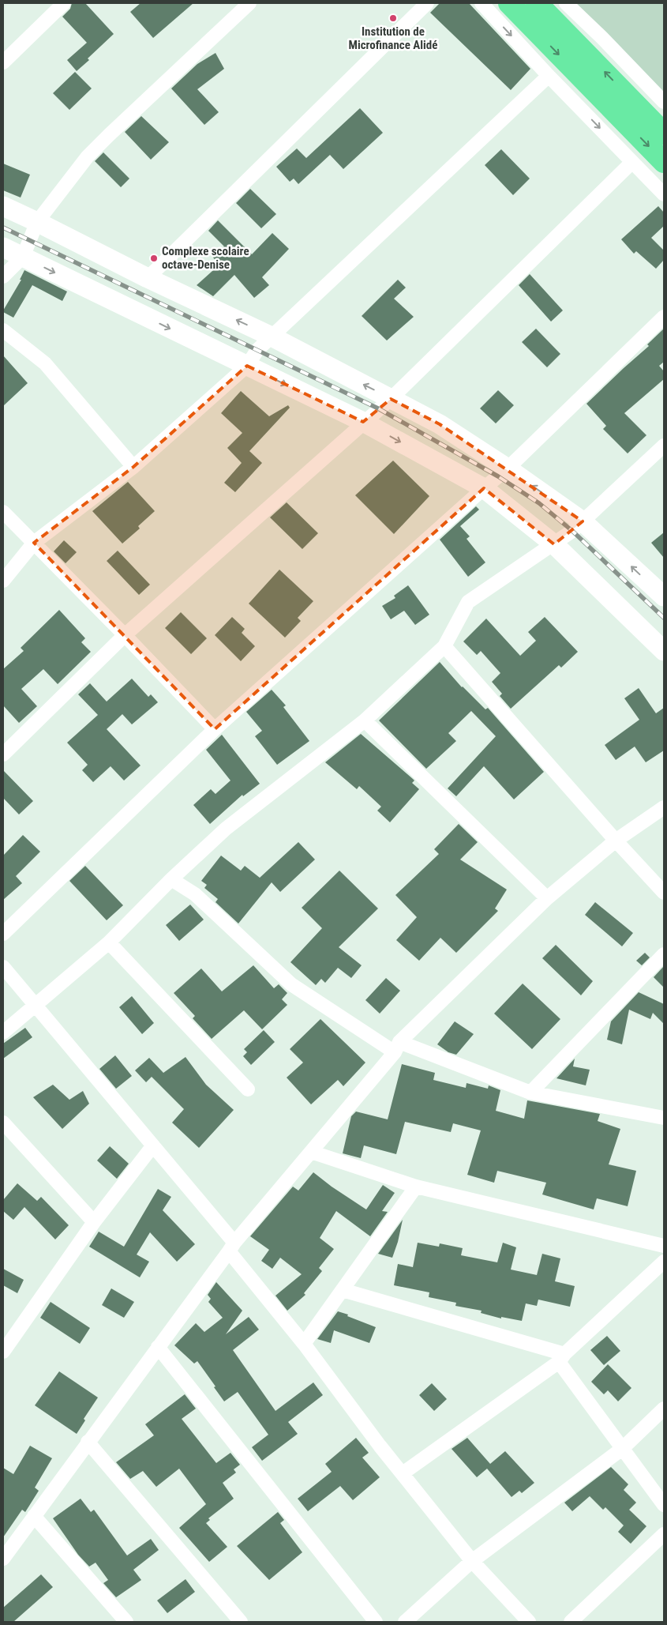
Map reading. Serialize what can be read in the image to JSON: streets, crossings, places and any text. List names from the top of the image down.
{
  "places": ["Institution de Microfinance Alidé", "Complexe scolaire octave-Denise"]
}
